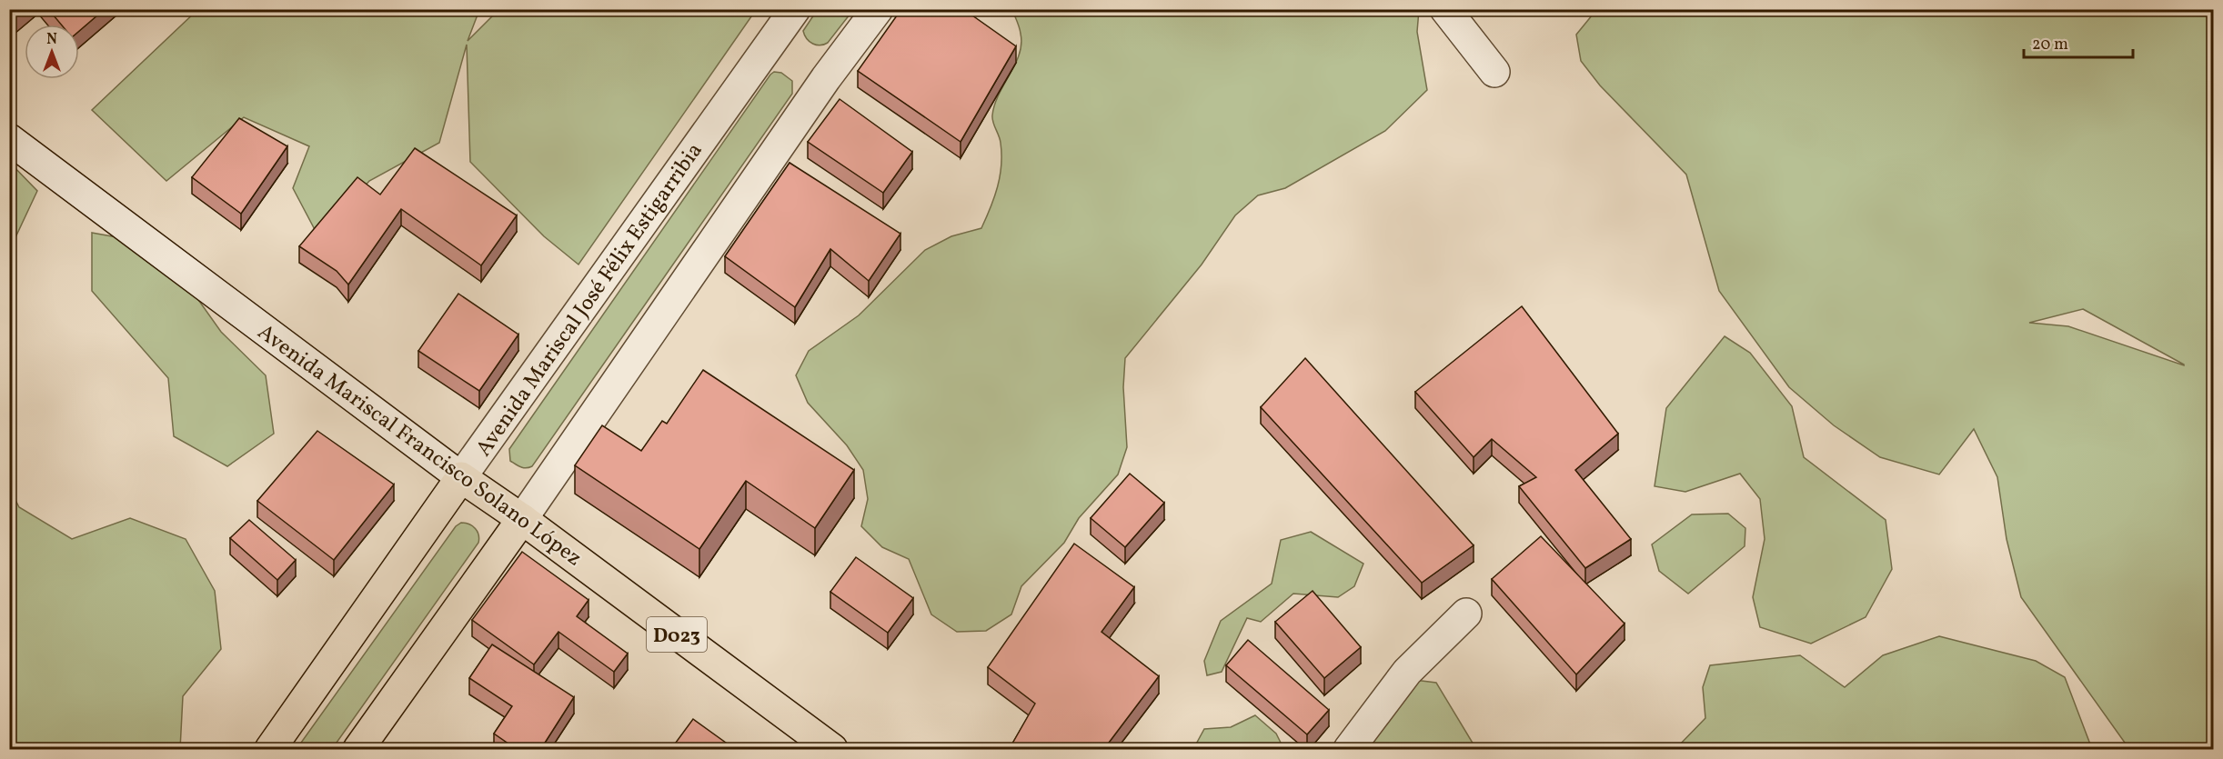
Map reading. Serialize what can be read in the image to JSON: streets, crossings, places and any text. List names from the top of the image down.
{
  "streets": {
    "main road": ["Avenida Mariscal José Félix Estigarribia", "Avenida Mariscal Francisco Solano López", "D023"]
  },
  "crossings": [
    ["Avenida Mariscal José Félix Estigarribia", "Avenida Mariscal Francisco Solano López"]
  ],
  "scale_bar": "20 m",
  "north": "top"
}
